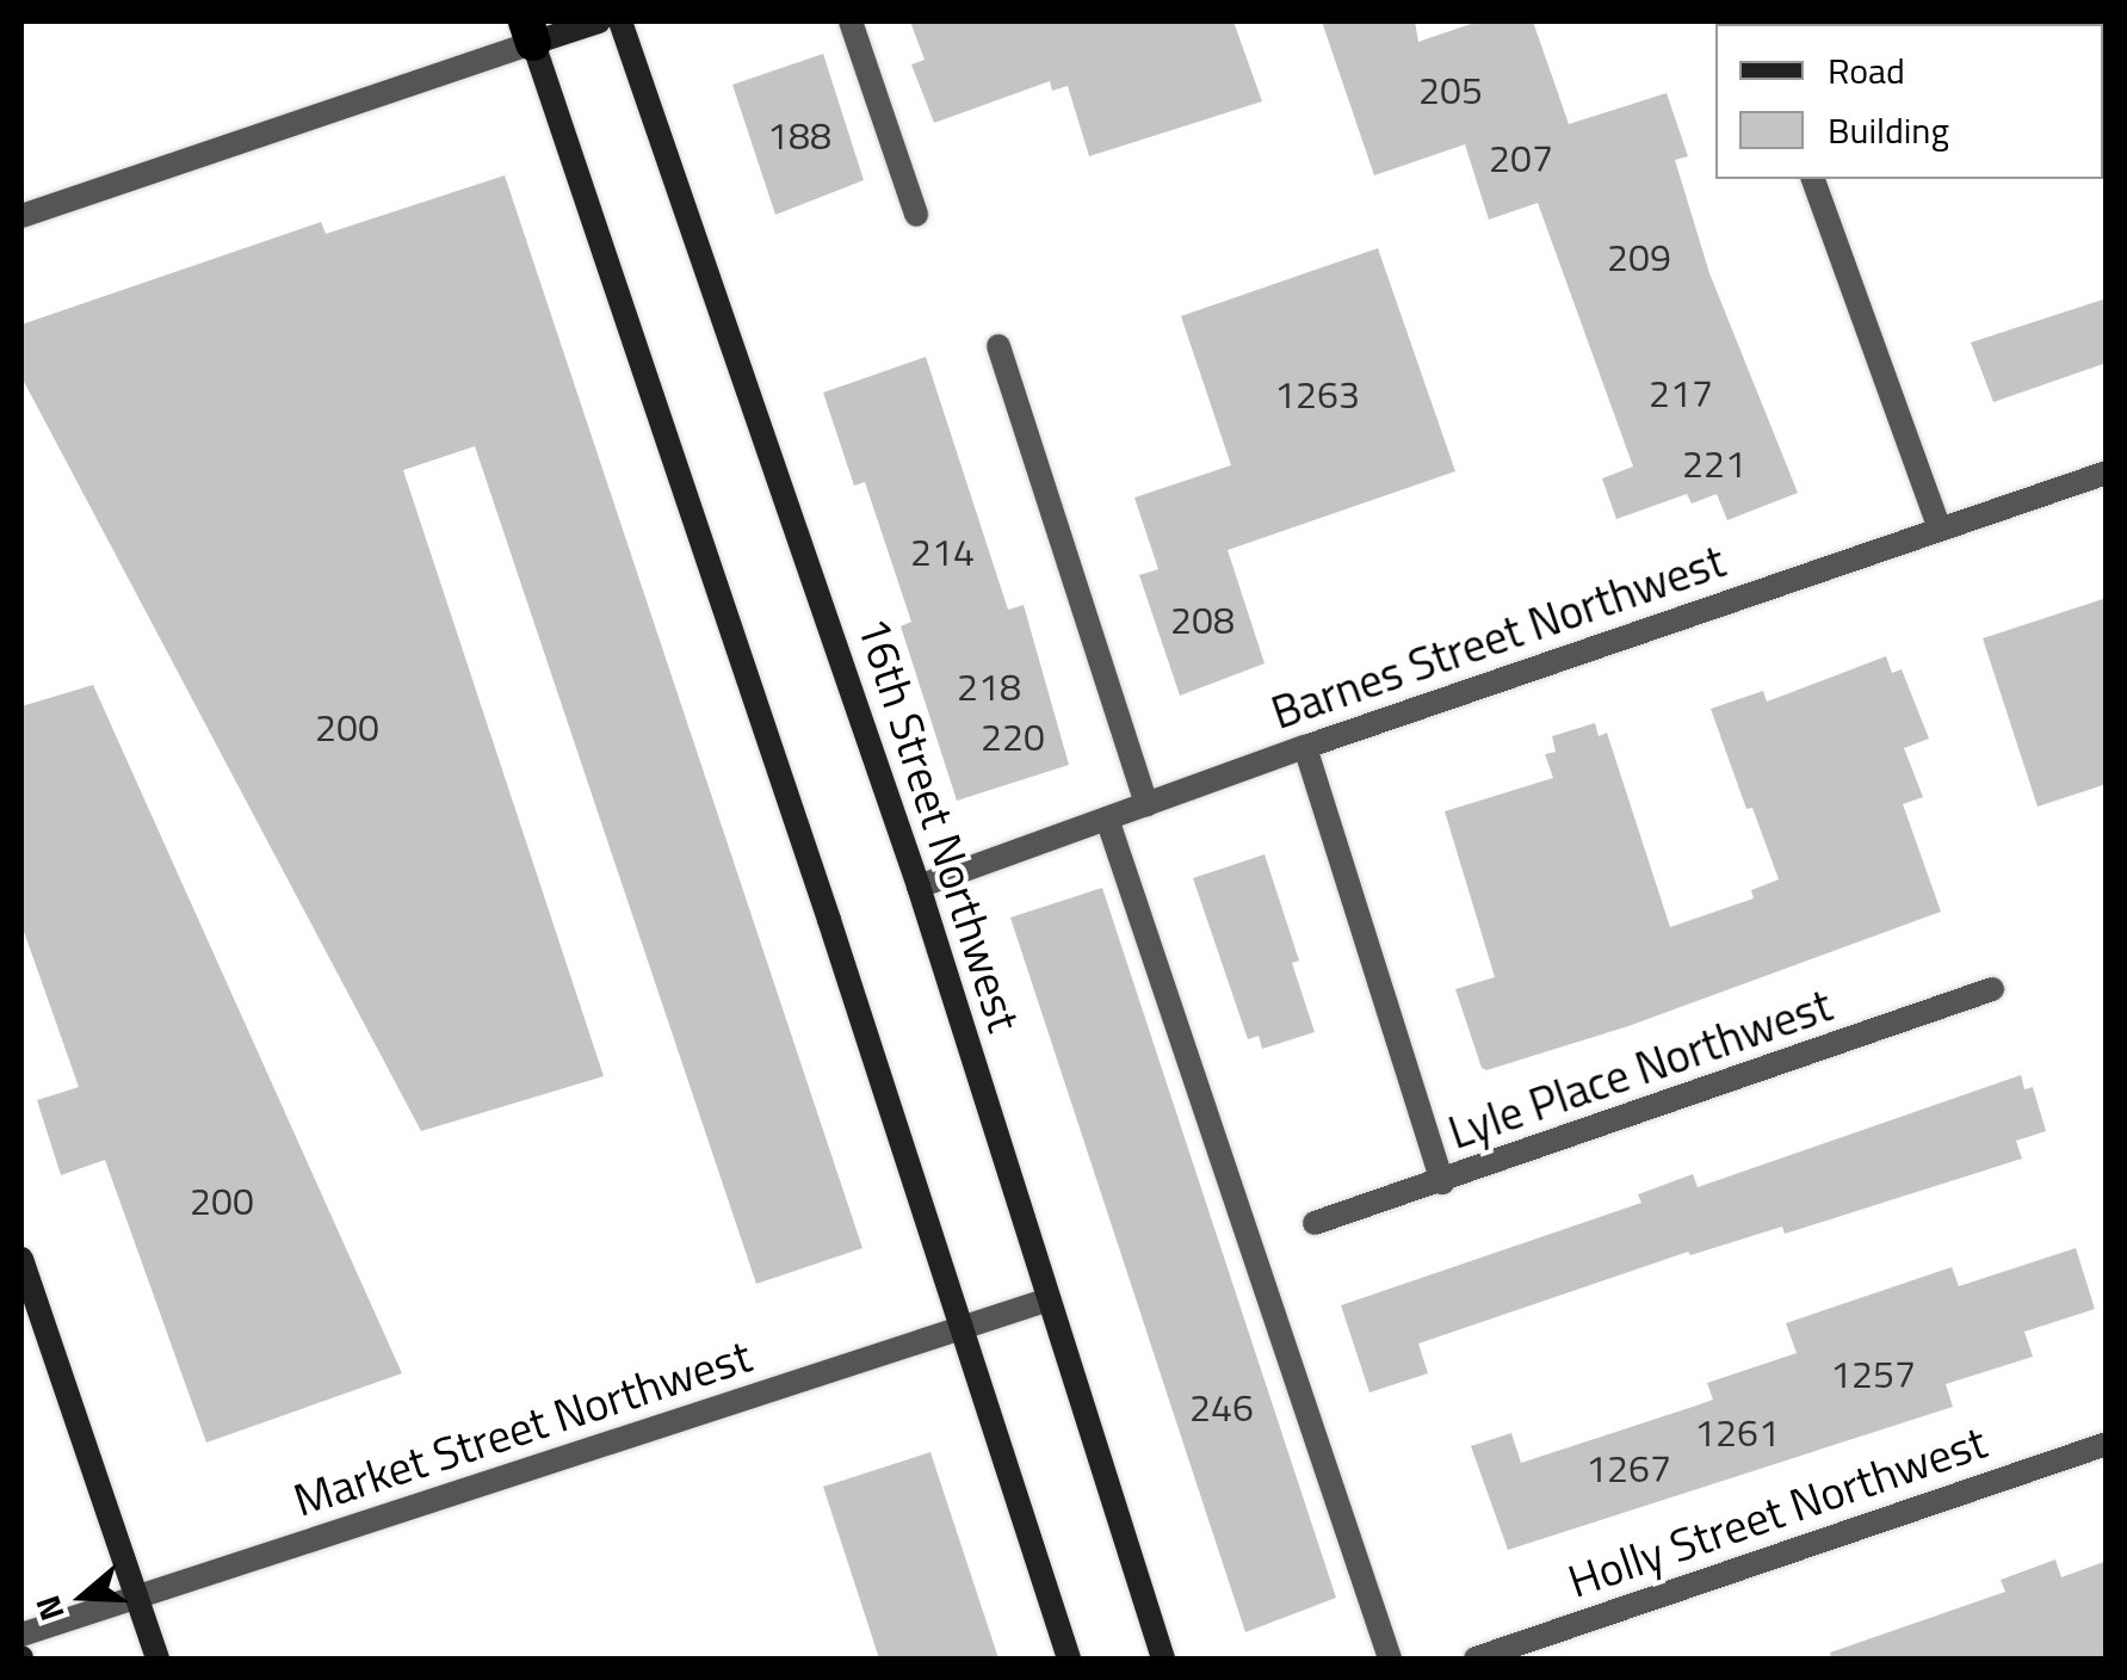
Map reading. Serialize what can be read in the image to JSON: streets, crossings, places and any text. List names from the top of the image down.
{
  "streets": {
    "street": [
      "Barnes Street Northwest",
      "16th Street Northwest",
      "Lyle Place Northwest",
      "Market Street Northwest",
      "Holly Street Northwest"
    ]
  },
  "crossings": [
    ["Barnes Street Northwest", "16th Street Northwest"],
    ["16th Street Northwest", "Market Street Northwest"]
  ],
  "house_numbers": [
    "205",
    "188",
    "207",
    "209",
    "217",
    "1263",
    "221",
    "214",
    "208",
    "218",
    "200",
    "220",
    "200",
    "1257",
    "246",
    "1261",
    "1267"
  ],
  "legend": ["Road", "Building"],
  "north": "left"
}
